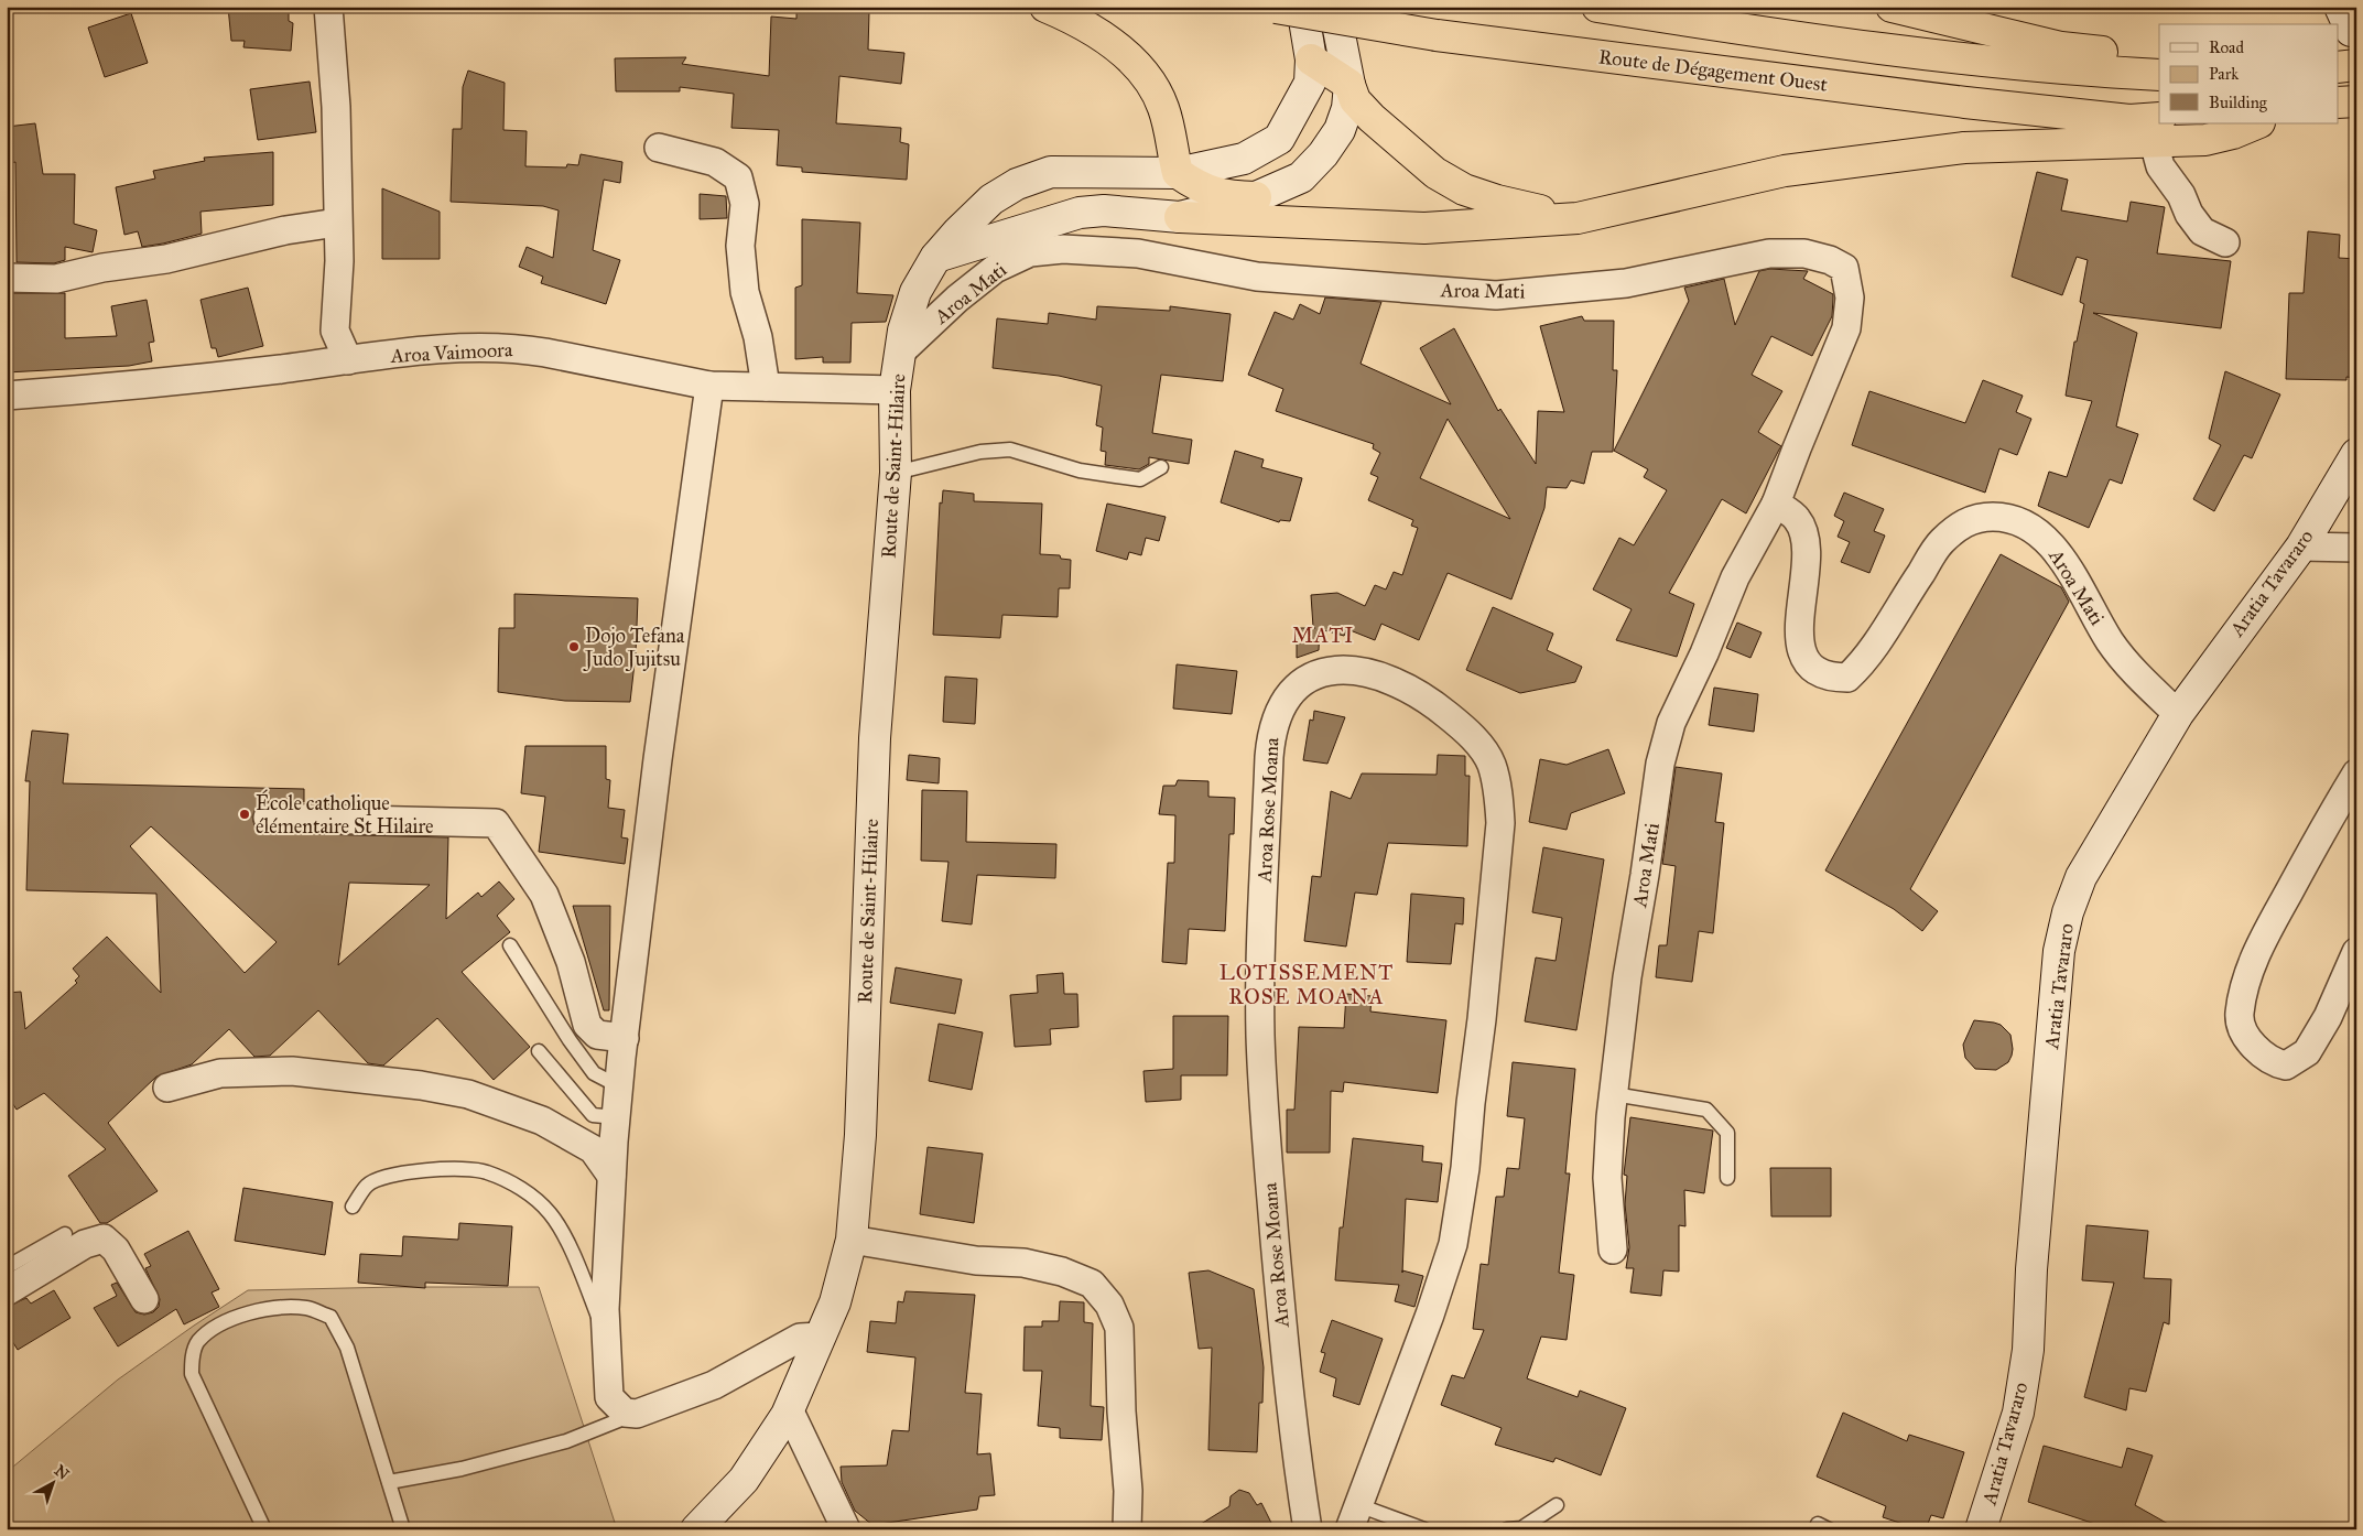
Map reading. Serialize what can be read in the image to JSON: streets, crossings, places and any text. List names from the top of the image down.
{
  "streets": {
    "highway": ["Route de Dégagement Ouest"],
    "main road": ["Route de Saint-Hilaire", "Aratia Tavararo"],
    "street": ["Aroa Mati", "Aroa Vaimoora", "Aroa Rose Moana"]
  },
  "crossings": [
    ["Route de Dégagement Ouest", "Route de Saint-Hilaire"],
    ["Aroa Mati", "Route de Saint-Hilaire"],
    ["Aroa Mati", "Aratia Tavararo"],
    ["Aroa Vaimoora", "Route de Saint-Hilaire"]
  ],
  "districts": ["MATI", "LOTISSEMENT ROSE MOANA"],
  "places": ["Dojo Tefana Judo Jujitsu", "École catholique élémentaire St Hilaire"],
  "legend": ["Road", "Park", "Building"],
  "north": "top right"
}
